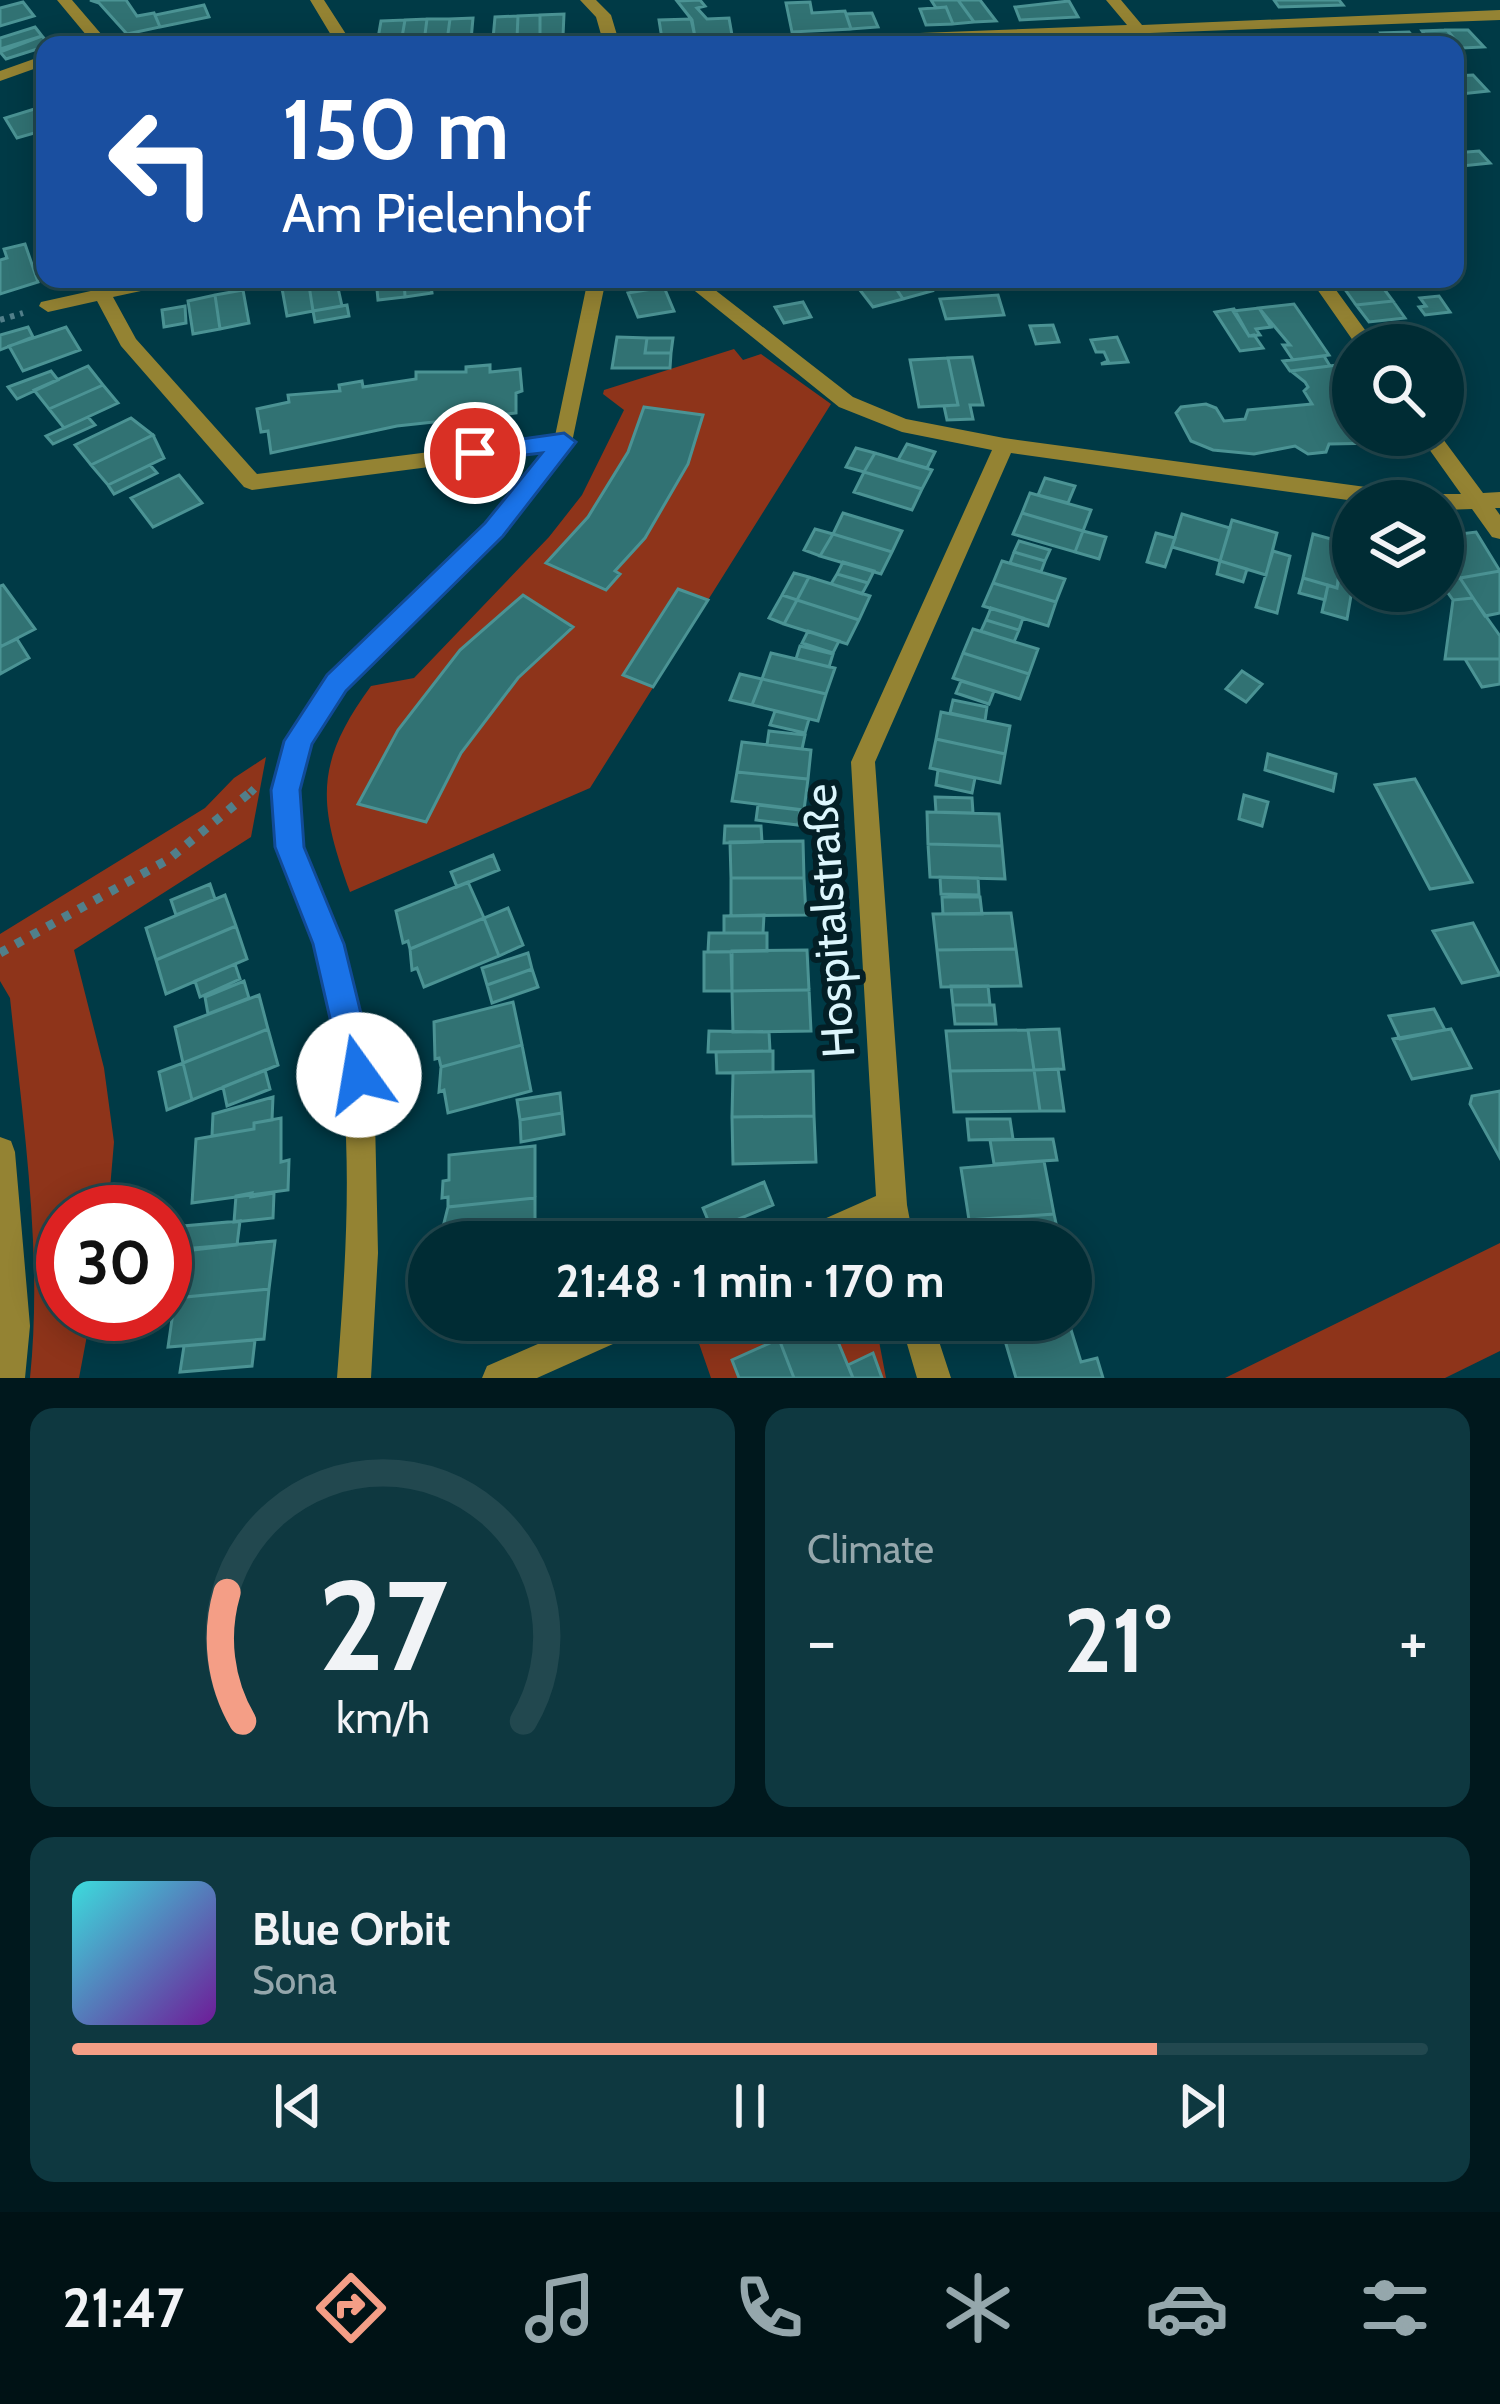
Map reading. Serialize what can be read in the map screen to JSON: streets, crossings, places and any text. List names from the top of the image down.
{
  "streets": {
    "street": ["Hospitalstraße"]
  },
  "page": {
    "turn": ["150 m", "Am Pielenhof"],
    "limit": "30",
    "trip": "21:48 · 1 min · 170 m",
    "tile": "Climate",
    "heat": ["−", "21°", "+"],
    "song": ["Blue Orbit", "Sona"],
    "tabs": "21:47",
    "gauge": ["27", "km/h"]
  }
}
